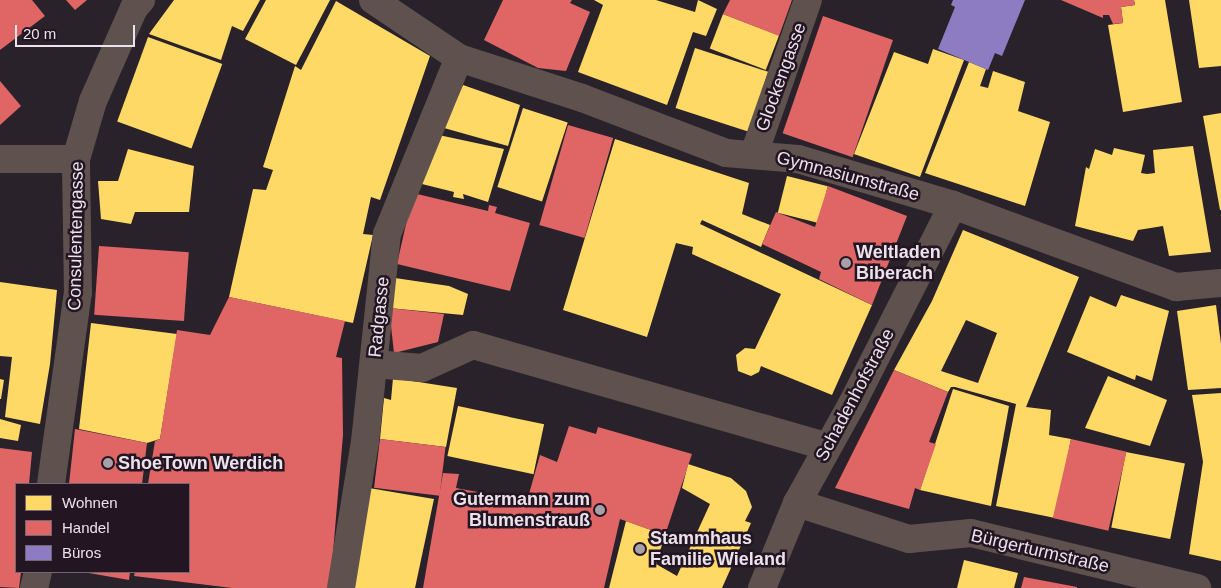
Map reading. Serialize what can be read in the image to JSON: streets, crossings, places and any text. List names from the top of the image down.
{
  "streets": {
    "street": [
      "Glockengasse",
      "Gymnasiumstraße",
      "Consulentengasse",
      "Radgasse",
      "Schadenhofstraße",
      "Bürgerturmstraße"
    ]
  },
  "crossings": [
    ["Glockengasse", "Gymnasiumstraße"],
    ["Gymnasiumstraße", "Radgasse"],
    ["Gymnasiumstraße", "Schadenhofstraße"],
    ["Schadenhofstraße", "Bürgerturmstraße"]
  ],
  "places": [
    "Weltladen Biberach",
    "ShoeTown Werdich",
    "Gutermann zum Blumenstrauß",
    "Stammhaus Familie Wieland"
  ],
  "legend": ["Wohnen", "Handel", "Büros"],
  "scale_bar": "20 m"
}
